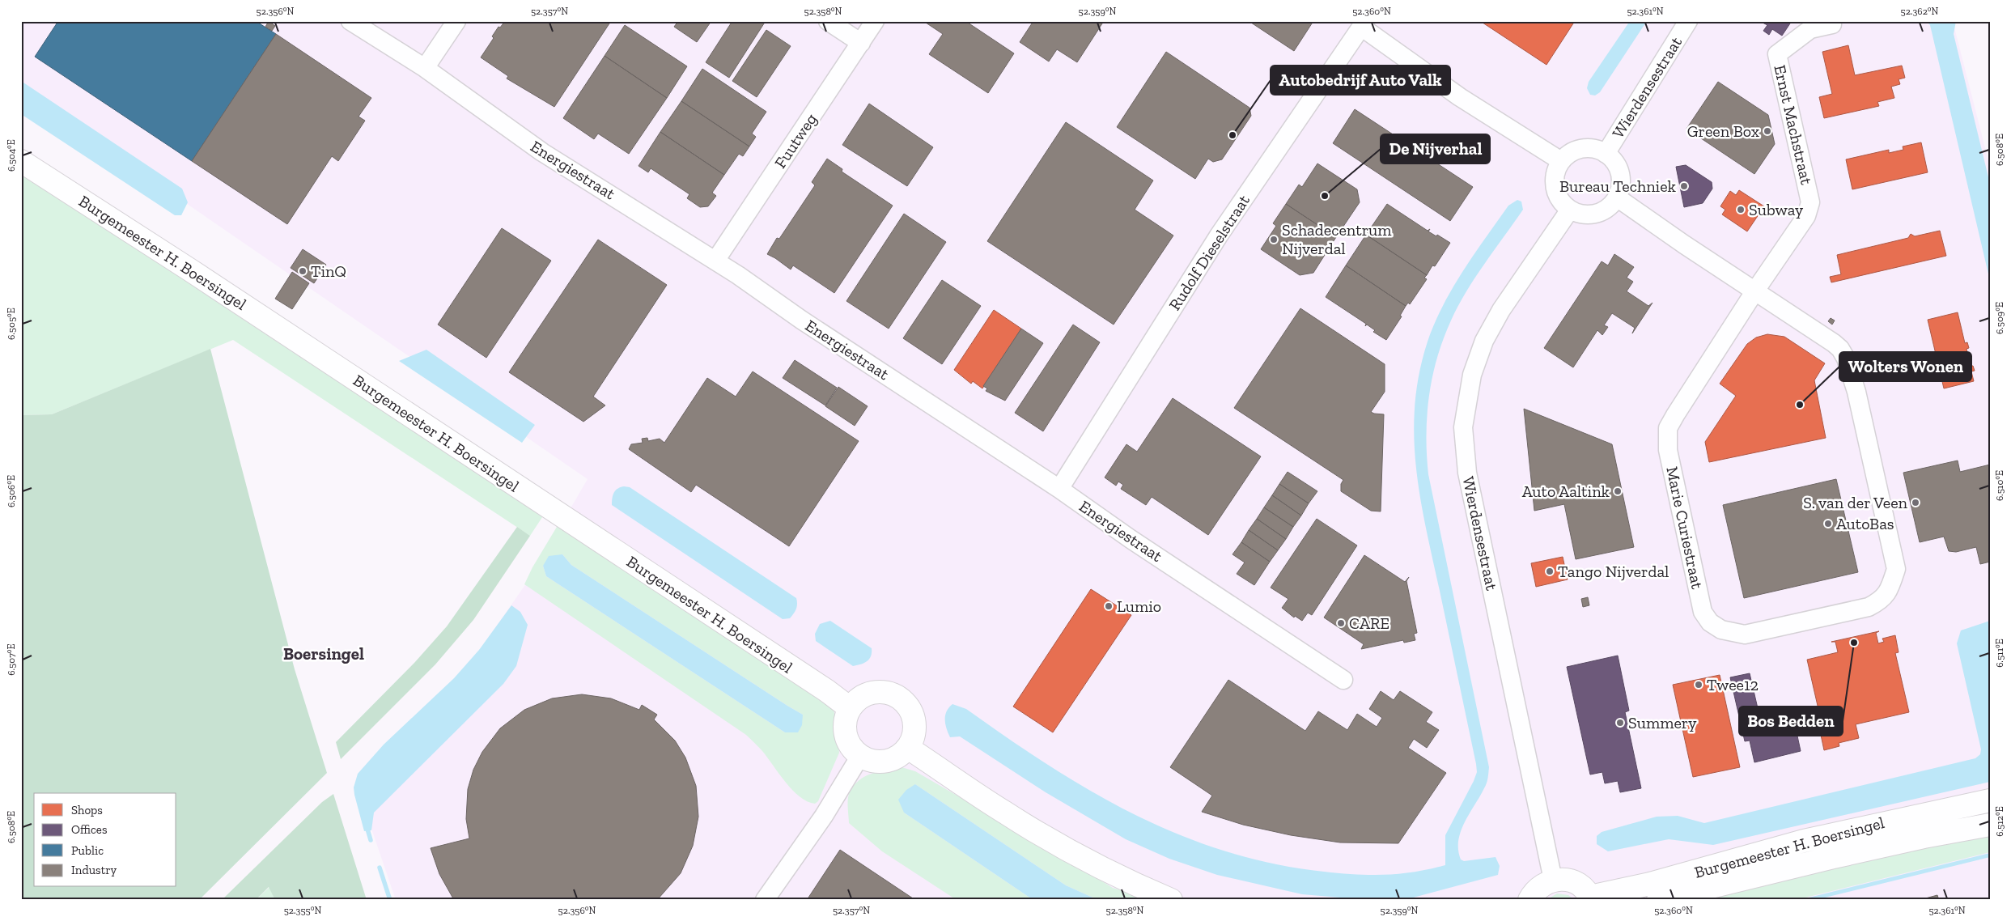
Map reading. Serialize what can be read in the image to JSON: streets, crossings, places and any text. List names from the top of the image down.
{
  "streets": {
    "main road": ["Burgemeester H. Boersingel"],
    "street": [
      "Wierdensestraat",
      "Ernst Machstraat",
      "Fuutweg",
      "Energiestraat",
      "Rudolf Dieselstraat",
      "Marie Curiestraat"
    ]
  },
  "crossings": [
    ["Ernst Machstraat", "Marie Curiestraat"],
    ["Fuutweg", "Energiestraat"],
    ["Energiestraat", "Rudolf Dieselstraat"]
  ],
  "districts": ["Boersingel"],
  "places": [
    "Green Box",
    "Autobedrijf Auto Valk",
    "Bureau Techniek",
    "De Nijverhal",
    "Subway",
    "Schadecentrum Nijverdal",
    "TinQ",
    "Wolters Wonen",
    "Auto Aaltink",
    "S. van der Veen",
    "AutoBas",
    "Tango Nijverdal",
    "Lumio",
    "CARE",
    "Bos Bedden",
    "Twee12",
    "Summery"
  ],
  "legend": [
    "Shops",
    "Offices",
    "Public",
    "Industry"
  ],
  "coordinates": [
    "52.356°N",
    "52.357°N",
    "52.358°N",
    "52.359°N",
    "52.360°N",
    "52.361°N",
    "52.362°N",
    "6.508°E",
    "6.504°E",
    "6.509°E",
    "6.505°E",
    "6.510°E",
    "6.506°E",
    "6.511°E",
    "6.507°E",
    "6.512°E",
    "52.355°N"
  ]
}
